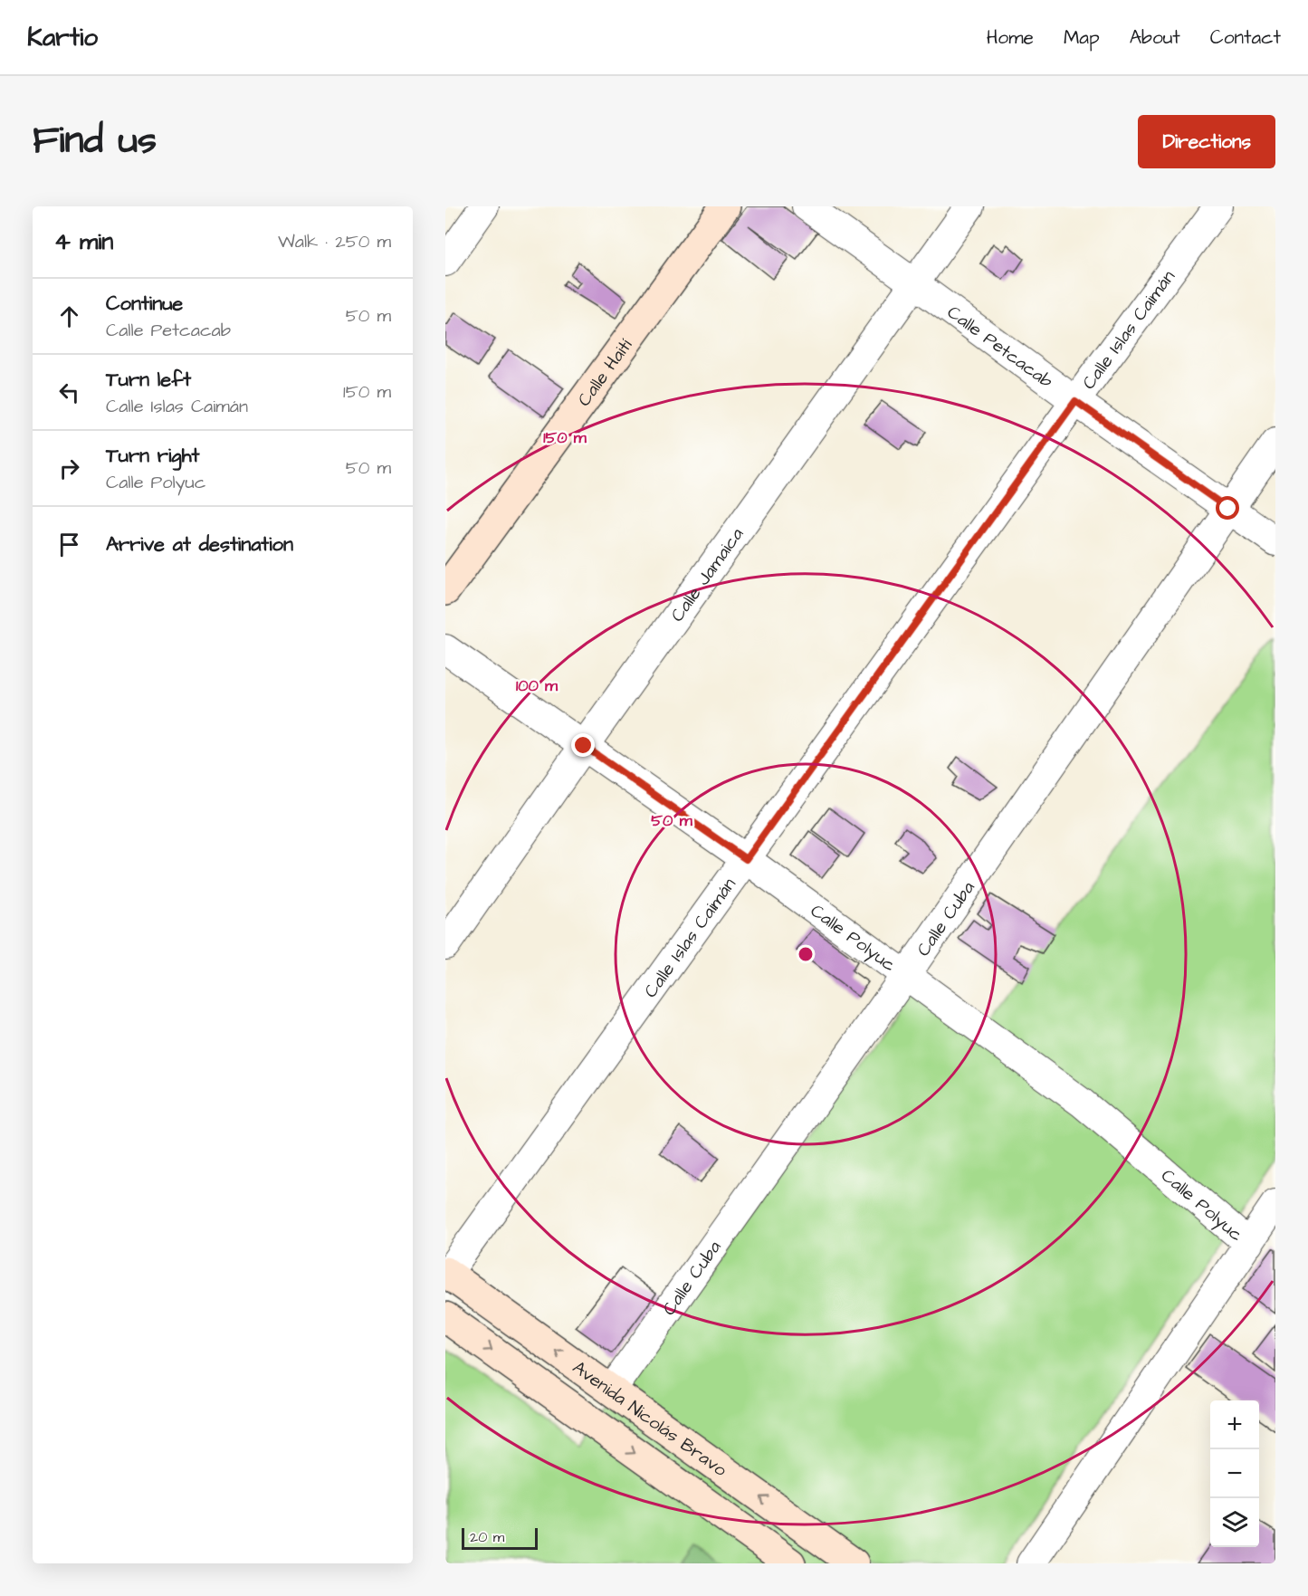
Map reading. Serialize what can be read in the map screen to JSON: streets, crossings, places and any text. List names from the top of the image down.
{
  "streets": {
    "main road": ["Calle Haití", "Avenida Nicolás Bravo"],
    "street": [
      "Calle Islas Caimán",
      "Calle Petcacab",
      "Calle Jamaica",
      "Calle Cuba",
      "Calle Polyuc"
    ]
  },
  "crossings": [
    ["Calle Islas Caimán", "Calle Petcacab"],
    ["Calle Islas Caimán", "Calle Polyuc"],
    ["Calle Islas Caimán", "Avenida Nicolás Bravo"],
    ["Calle Petcacab", "Calle Jamaica"],
    ["Calle Petcacab", "Calle Cuba"],
    ["Calle Jamaica", "Calle Polyuc"],
    ["Calle Cuba", "Calle Polyuc"],
    ["Calle Cuba", "Avenida Nicolás Bravo"]
  ],
  "scale_bar": "20 m",
  "page": {
    "header": "Kartio",
    "nav": [
      "Home",
      "Map",
      "About",
      "Contact"
    ],
    "title": "Find us",
    "buttons": "Directions",
    "heading": ["4 min", "Walk · 250 m"],
    "list": [
      ["Continue", "Calle Petcacab", "50 m"],
      ["Turn left", "Calle Islas Caimán", "150 m"],
      ["Turn right", "Calle Polyuc", "50 m"],
      "Arrive at destination"
    ],
    "map_buttons": ["+", "−"],
    "scale": "20 m"
  },
  "rings": ["150 m", "100 m", "50 m"]
}
